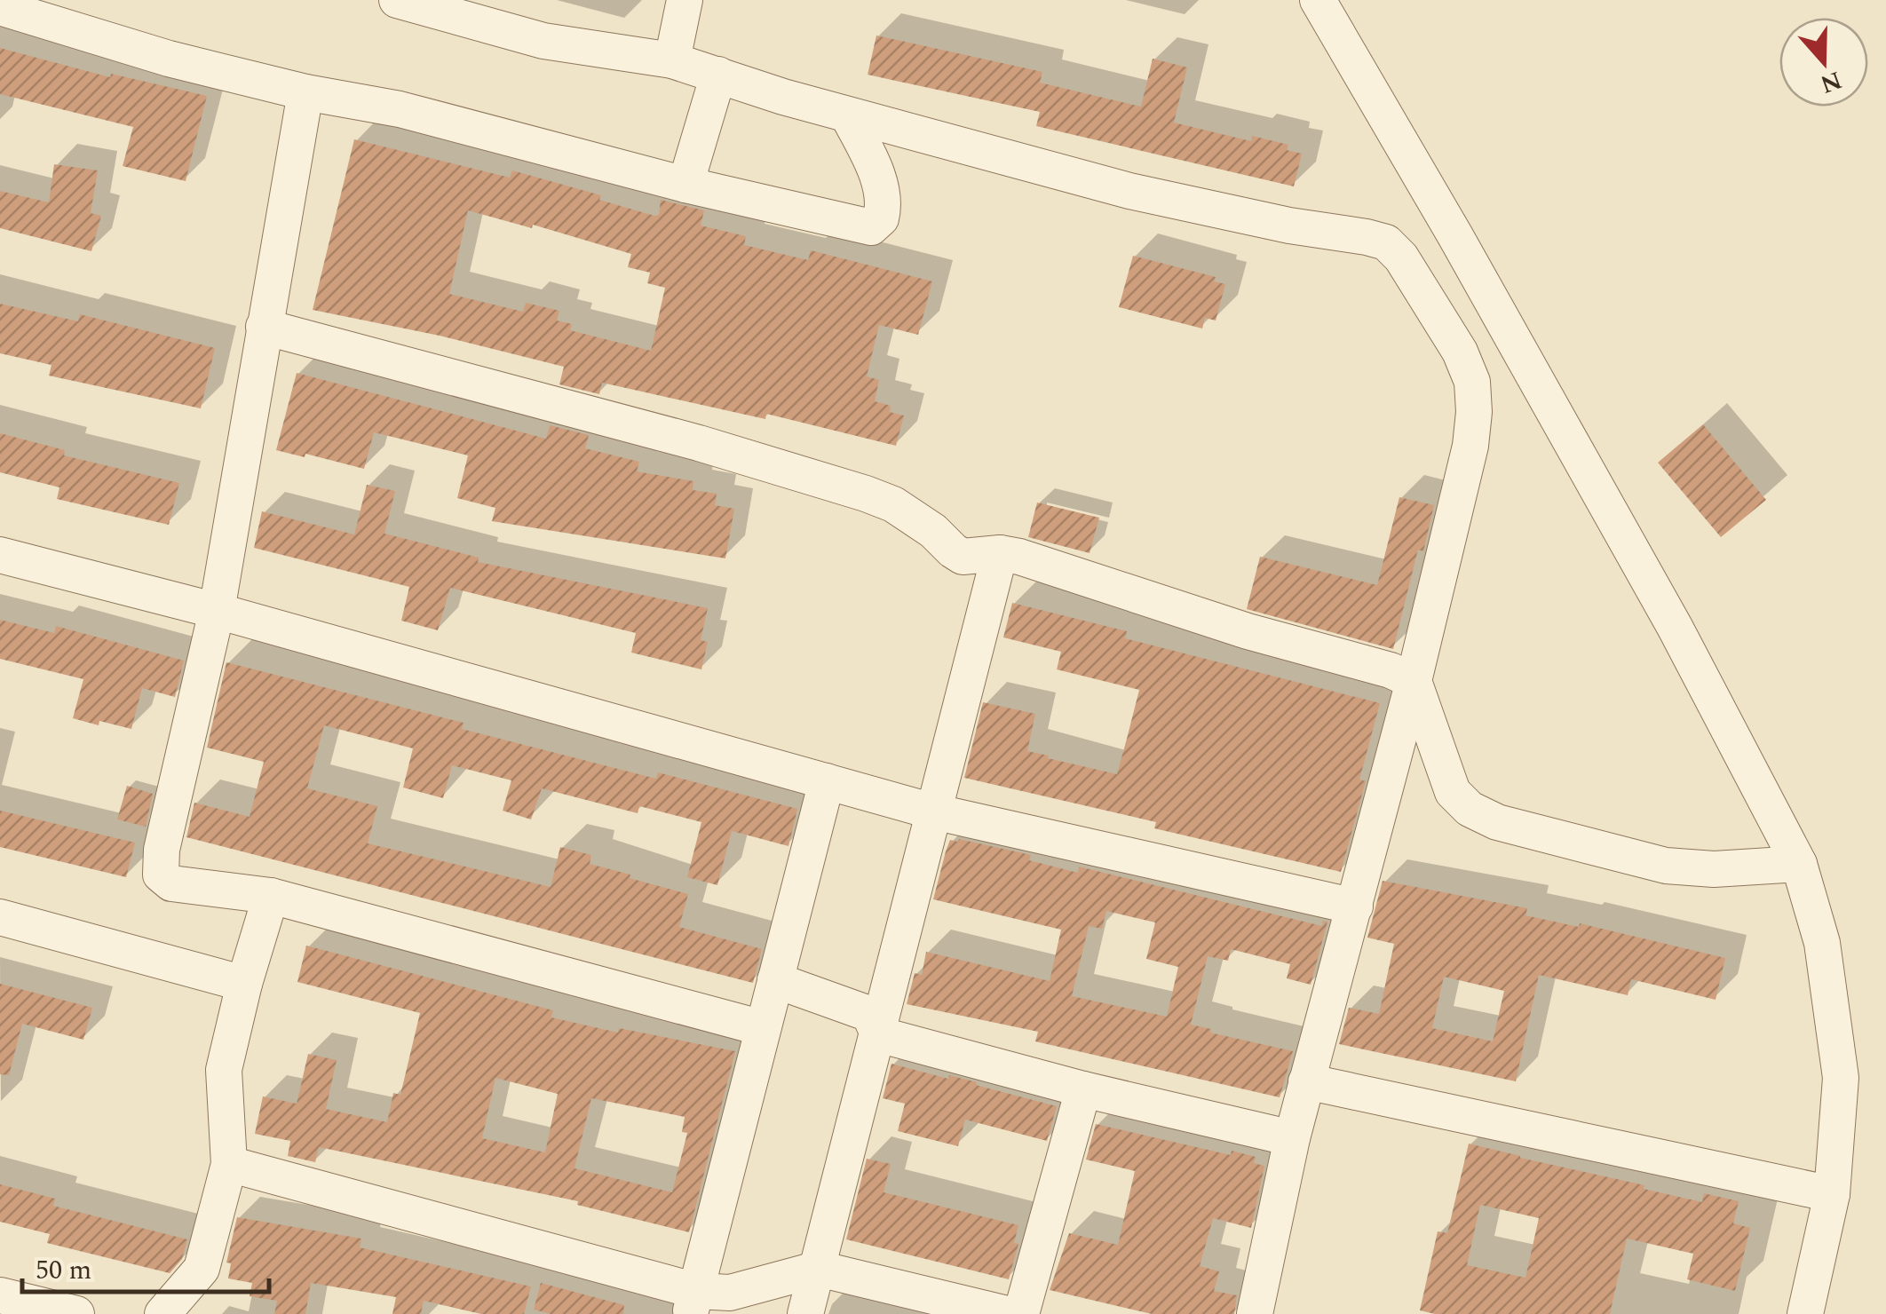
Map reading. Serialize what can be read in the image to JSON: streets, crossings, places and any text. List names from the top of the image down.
{
  "scale_bar": "50 m",
  "north": "bottom"
}
